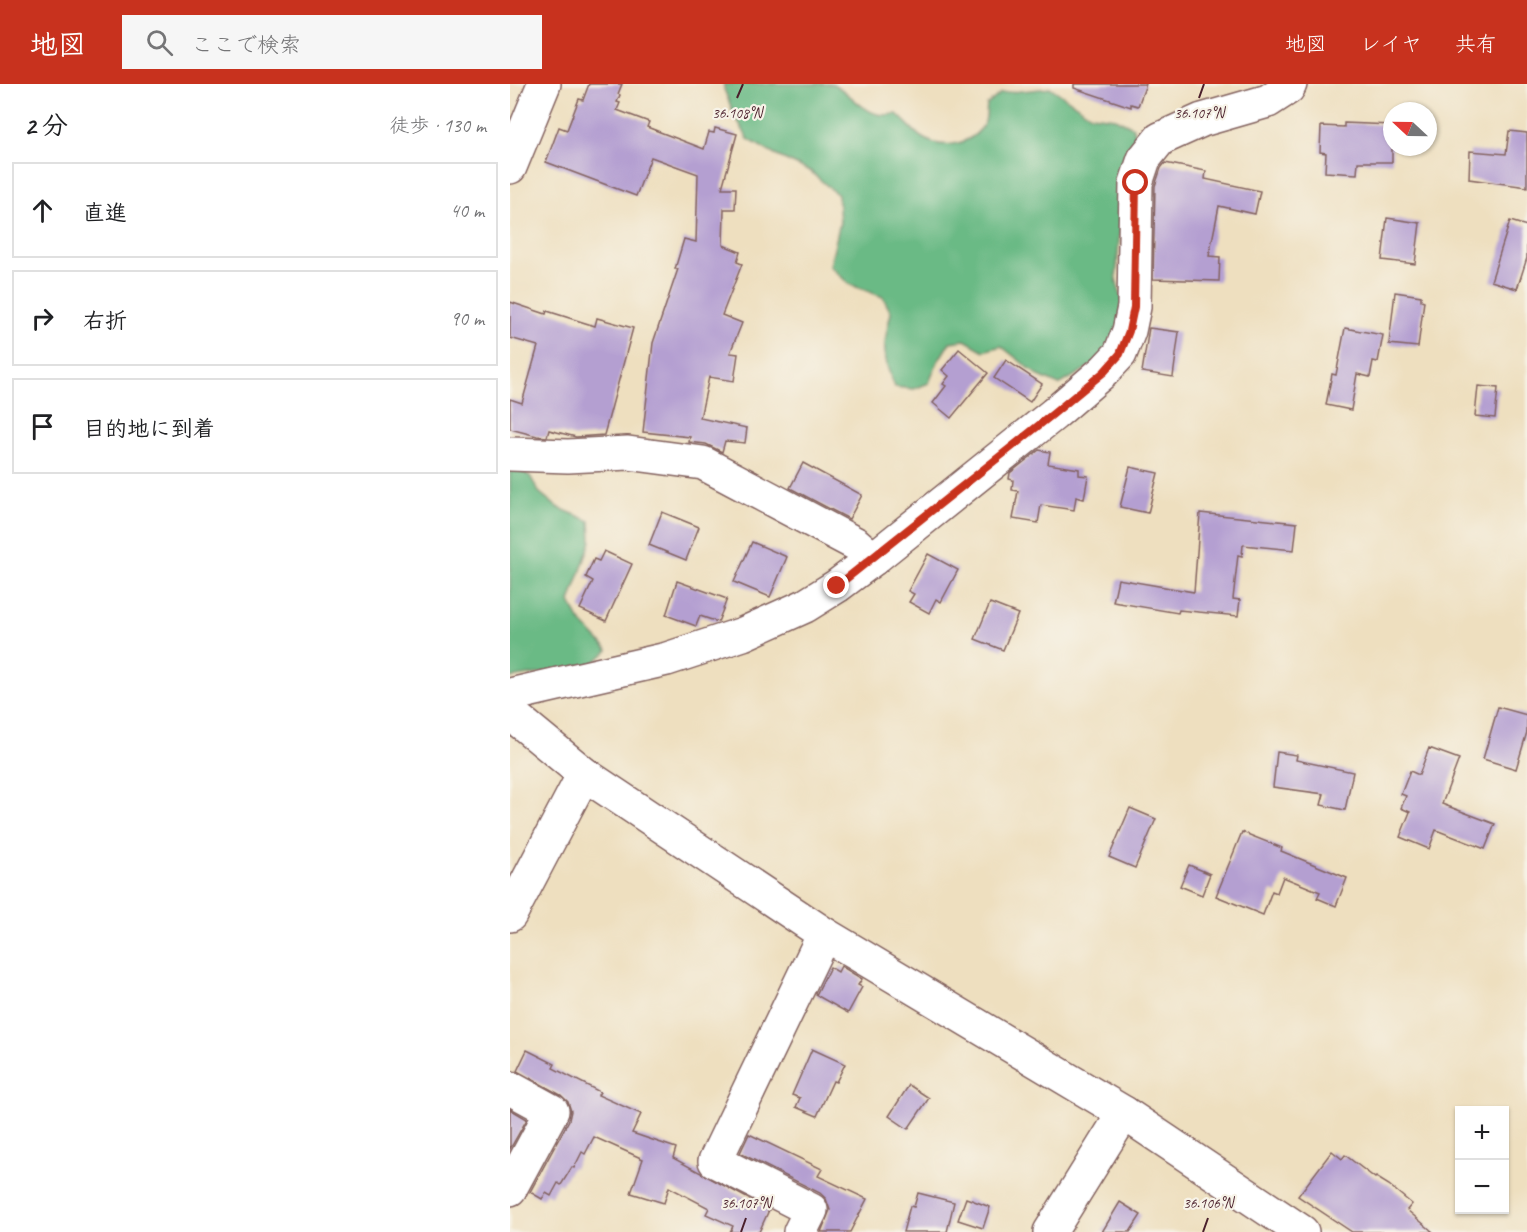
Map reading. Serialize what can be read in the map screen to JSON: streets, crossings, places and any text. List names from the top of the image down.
{
  "north": "left",
  "page": {
    "header": "地図",
    "search": "ここで検索",
    "nav": ["地図", "レイヤ", "共有"],
    "heading": ["2 分", "徒歩 · 130 m"],
    "list": [
      ["直進", "40 m"],
      ["右折", "90 m"],
      "目的地に到着"
    ],
    "map_buttons": ["+", "−"]
  },
  "coordinates": ["36.108°N", "36.107°N", "36.106°N"]
}
